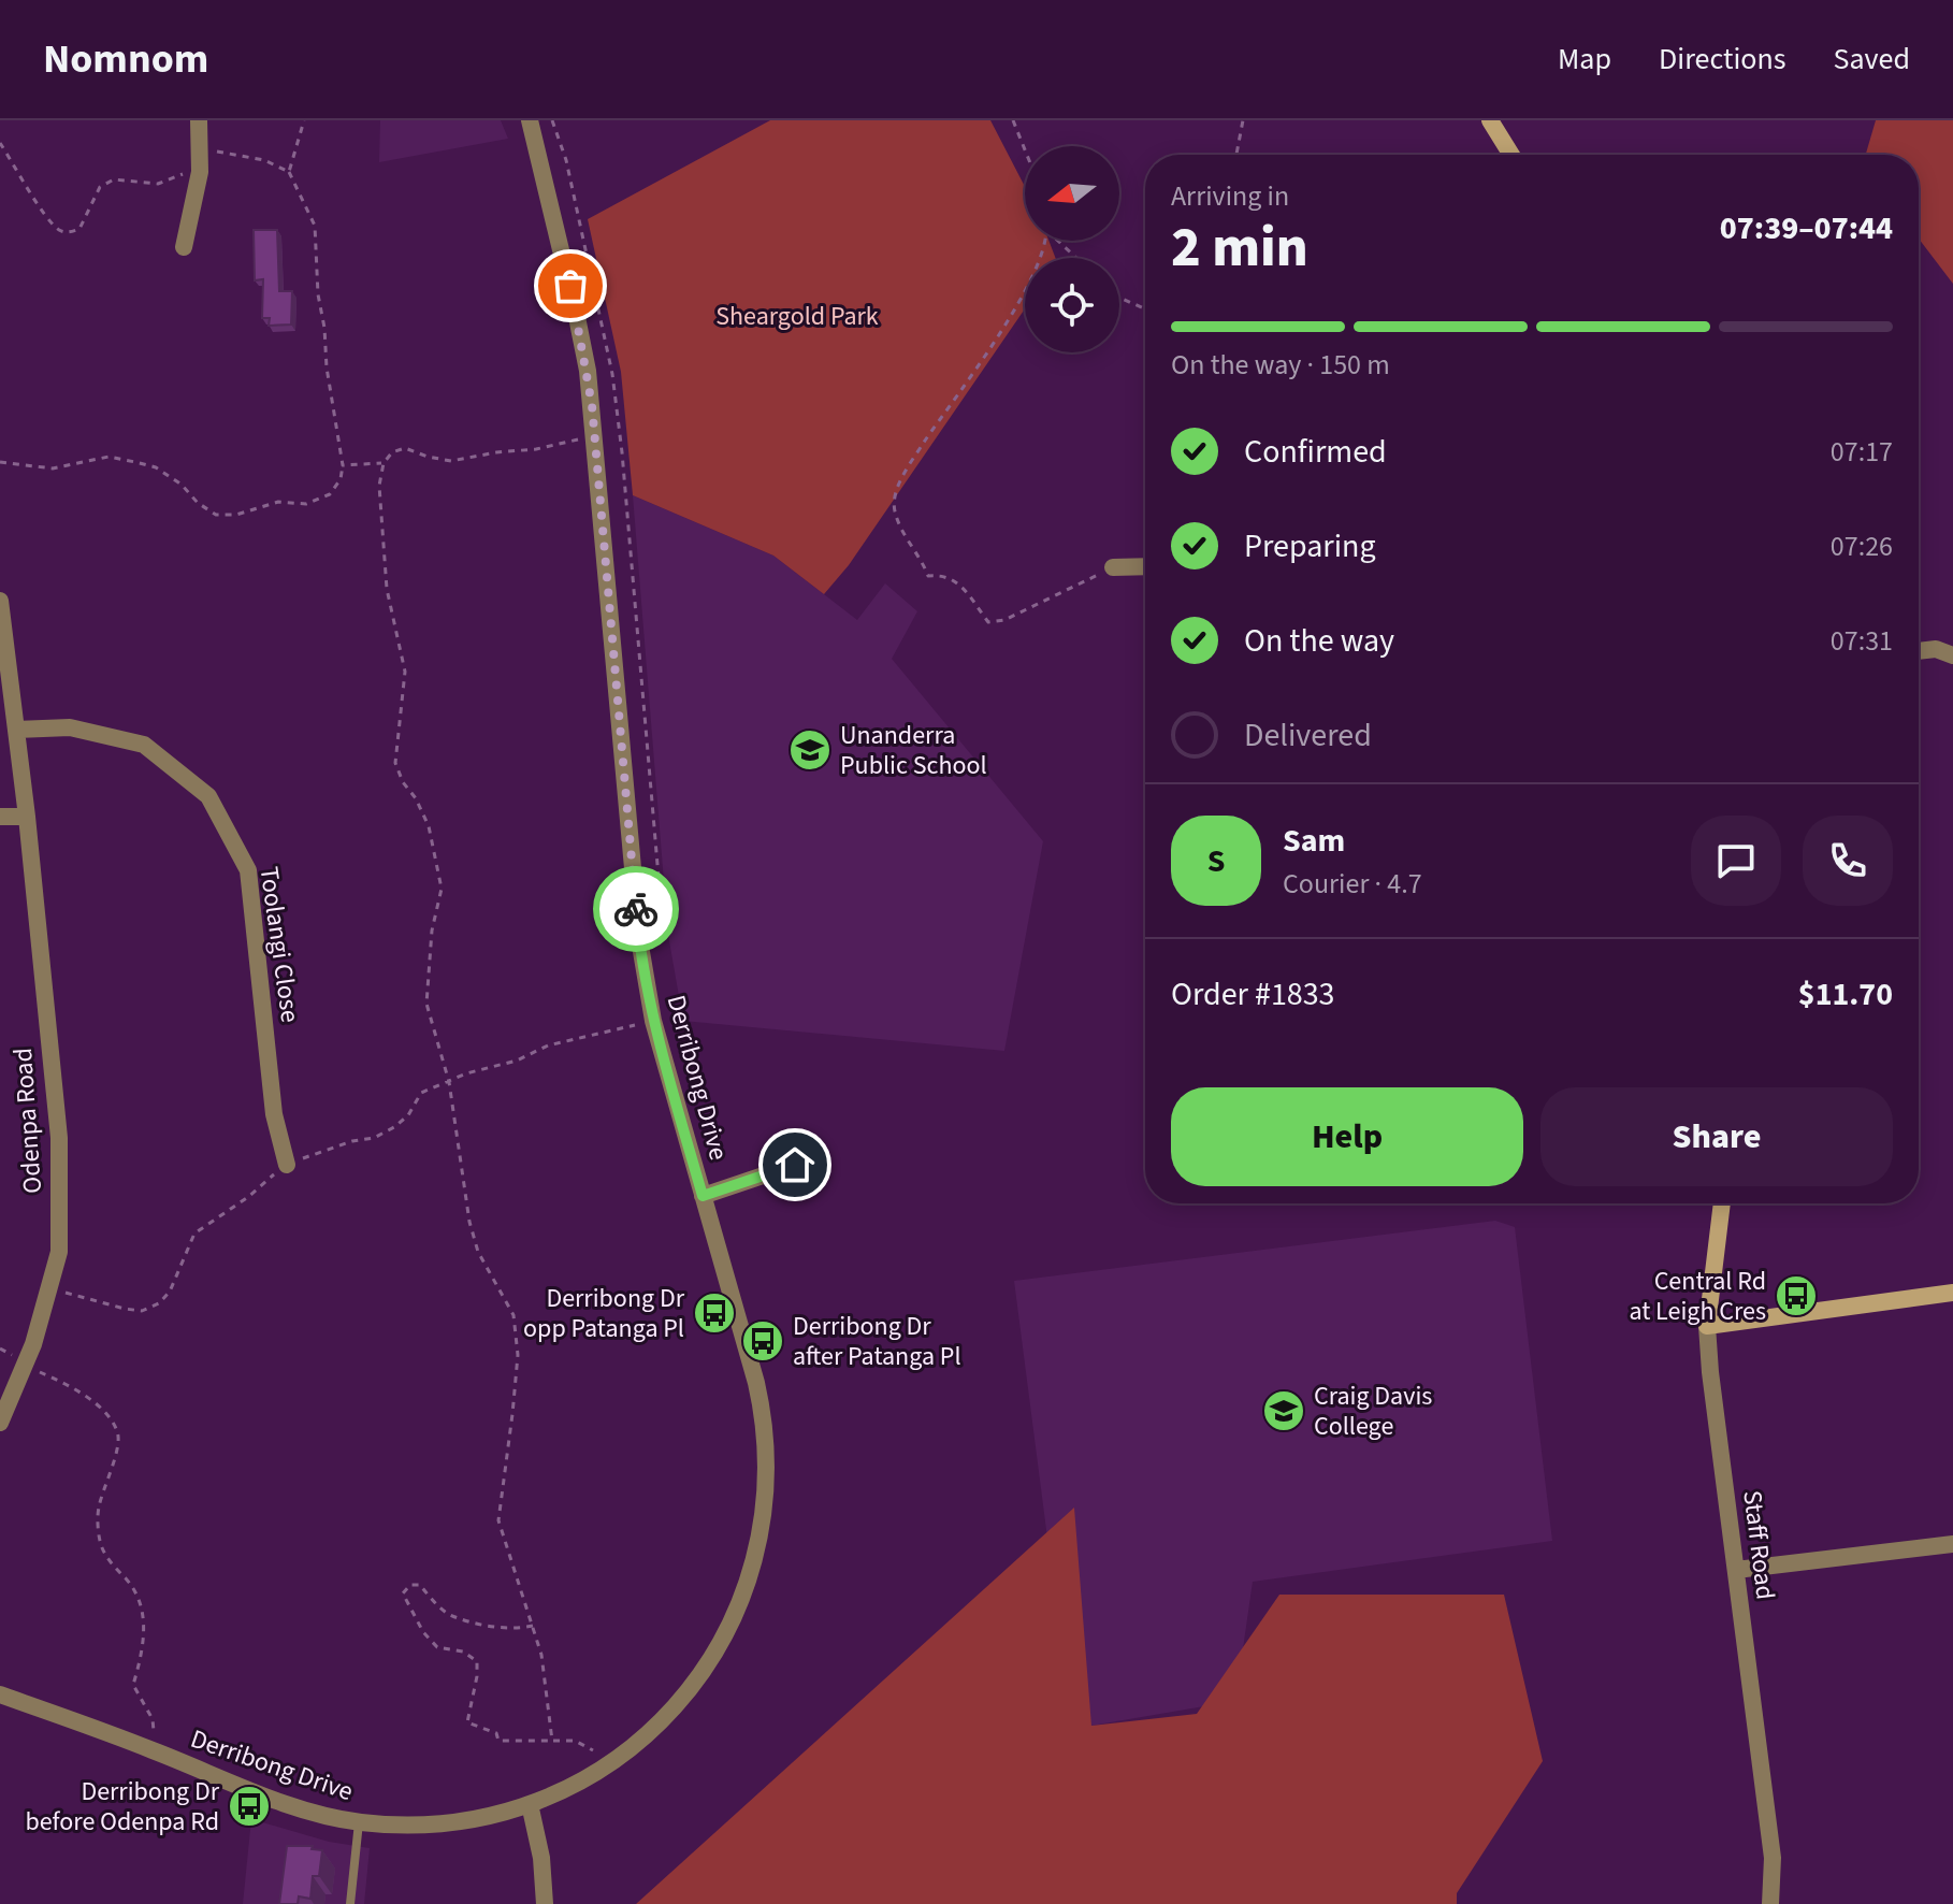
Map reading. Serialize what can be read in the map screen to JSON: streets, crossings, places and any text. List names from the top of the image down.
{
  "streets": {
    "street": [
      "Toolangi Close",
      "Derribong Drive",
      "Odenpa Road",
      "Staff Road"
    ]
  },
  "crossings": [
    ["Toolangi Close", "Odenpa Road"]
  ],
  "parks": ["Sheargold Park"],
  "places": {
    "school or university": ["Unanderra Public School", "Craig Davis College"],
    "bus stop": [
      "Central Rd at Leigh Cres",
      "Derribong Dr opp Patanga Pl",
      "Derribong Dr after Patanga Pl",
      "Derribong Dr before Odenpa Rd"
    ]
  },
  "north": "left",
  "page": {
    "header": "Nomnom",
    "nav": ["Map", "Directions", "Saved"],
    "heading": ["2 min", "Arriving in", "07:39–07:44"],
    "panel": [
      "Sam",
      "Courier · 4.7",
      "Order #1833",
      "$11.70"
    ],
    "bar": "On the way · 150 m",
    "list": [
      ["Confirmed", "07:17"],
      ["Preparing", "07:26"],
      ["On the way", "07:31"],
      "Delivered"
    ],
    "round": "S",
    "buttons": ["Help", "Share"]
  }
}
